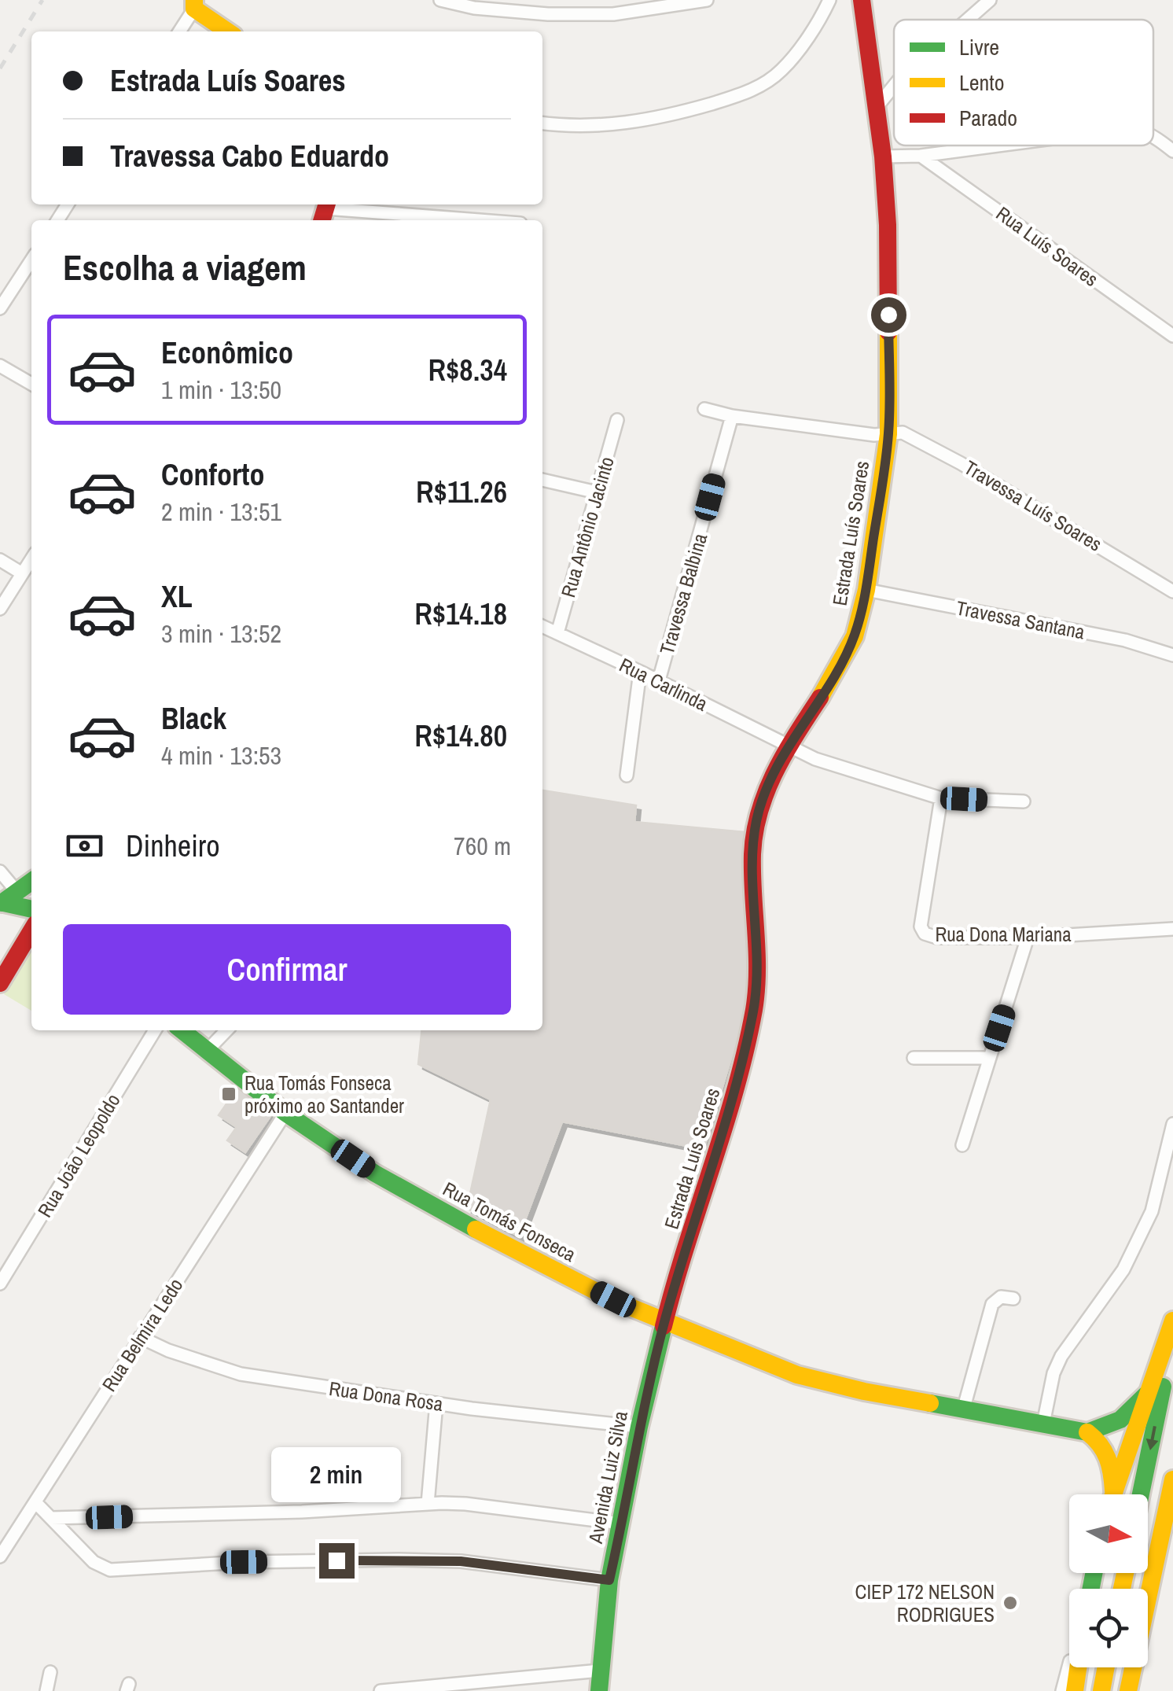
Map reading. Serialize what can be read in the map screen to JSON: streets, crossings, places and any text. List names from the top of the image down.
{
  "streets": {
    "main road": ["Estrada Luís Soares", "Rua Tomás Fonseca", "Avenida Luiz Silva"],
    "street": [
      "Rua Luís Soares",
      "Travessa Luís Soares",
      "Rua Antônio Jacinto",
      "Travessa Balbina",
      "Travessa Santana",
      "Rua Carlinda",
      "Rua Dona Mariana",
      "Rua João Leopoldo",
      "Rua Belmira Ledo",
      "Rua Dona Rosa"
    ]
  },
  "crossings": [
    ["Travessa Luís Soares", "Estrada Luís Soares"],
    ["Travessa Luís Soares", "Travessa Balbina"],
    ["Rua Antônio Jacinto", "Rua Carlinda"],
    ["Estrada Luís Soares", "Travessa Santana"],
    ["Estrada Luís Soares", "Rua Carlinda"],
    ["Estrada Luís Soares", "Rua Tomás Fonseca"],
    ["Estrada Luís Soares", "Avenida Luiz Silva"],
    ["Travessa Balbina", "Rua Carlinda"],
    ["Rua Carlinda", "Rua Dona Mariana"],
    ["Rua Tomás Fonseca", "Rua Belmira Ledo"],
    ["Rua Tomás Fonseca", "Avenida Luiz Silva"],
    ["Rua Belmira Ledo", "Rua Dona Rosa"],
    ["Rua Dona Rosa", "Avenida Luiz Silva"]
  ],
  "places": {
    "transit": ["Rua Tomás Fonseca próximo ao Santander"],
    "other": ["CIEP 172 NELSON RODRIGUES"]
  },
  "legend": ["Livre", "Lento", "Parado"],
  "north": "right",
  "page": {
    "banner": ["Estrada Luís Soares", "Travessa Cabo Eduardo"],
    "heading": "Escolha a viagem",
    "list": [
      {
        "name": "Econômico",
        "note": "1 min · 13:50",
        "value": "R$8.34"
      },
      {
        "name": "Conforto",
        "note": "2 min · 13:51",
        "value": "R$11.26"
      },
      {
        "name": "XL",
        "note": "3 min · 13:52",
        "value": "R$14.18"
      },
      {
        "name": "Black",
        "note": "4 min · 13:53",
        "value": "R$14.80"
      }
    ],
    "pay": ["Dinheiro", "760 m"],
    "buttons": "Confirmar",
    "bubble": "2 min"
  }
}
